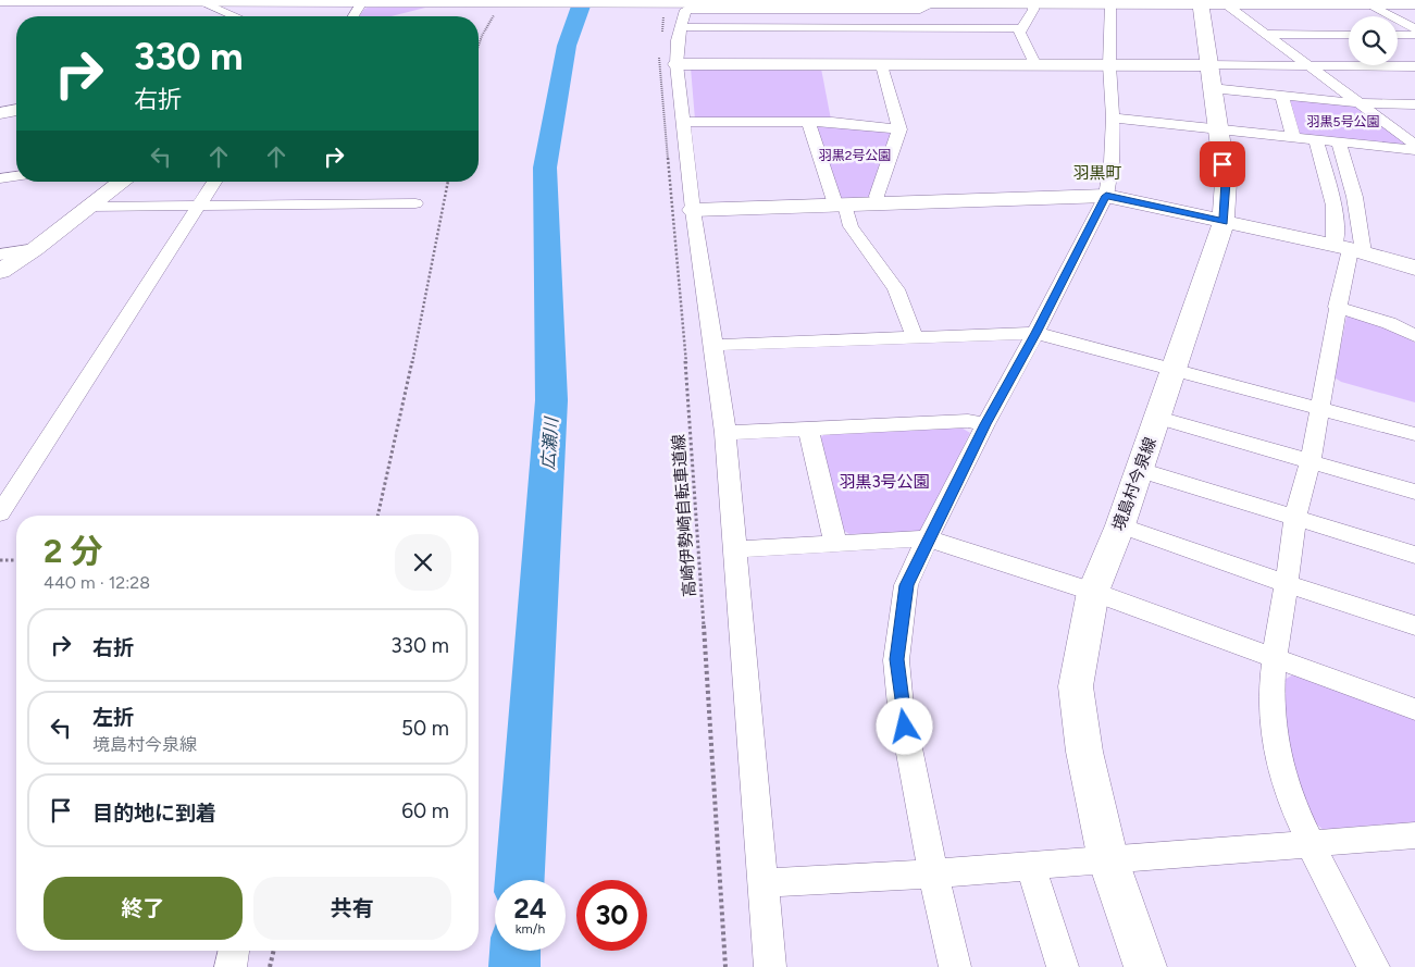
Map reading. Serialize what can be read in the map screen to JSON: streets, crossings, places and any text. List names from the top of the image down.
{
  "streets": {
    "street": ["境島村今泉線"],
    "path": ["高崎伊勢崎自転車道線"]
  },
  "districts": ["羽黒町"],
  "water": ["広瀬川"],
  "parks": ["羽黒5号公園", "羽黒2号公園", "羽黒3号公園"],
  "page": {
    "turn": ["330 m", "右折"],
    "heading": ["2 分", "440 m · 12:28"],
    "list": [
      {
        "name": "右折",
        "value": "330 m"
      },
      {
        "name": "左折",
        "note": "境島村今泉線",
        "value": "50 m"
      },
      {
        "name": "目的地に到着",
        "value": "60 m"
      }
    ],
    "buttons": ["終了", "共有"],
    "speed": "24 km/h",
    "limit": "30"
  }
}
